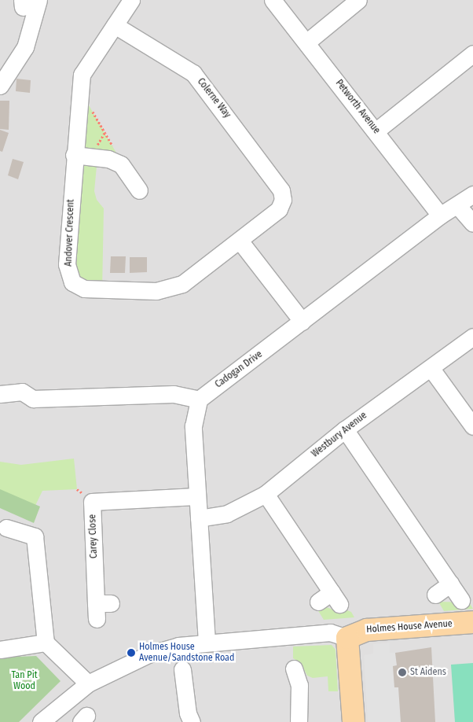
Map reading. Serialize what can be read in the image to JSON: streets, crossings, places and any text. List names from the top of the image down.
{
  "streets": {
    "main road": ["Holmes House Avenue"],
    "street": [
      "Colerne Way",
      "Petworth Avenue",
      "Andover Crescent",
      "Cadogan Drive",
      "Westbury Avenue",
      "Carey Close"
    ]
  },
  "crossings": [
    ["Colerne Way", "Andover Crescent"],
    ["Petworth Avenue", "Cadogan Drive"]
  ],
  "parks": ["Tan Pit Wood"],
  "places": ["Holmes House Avenue/Sandstone Road", "St Aidens"]
}
